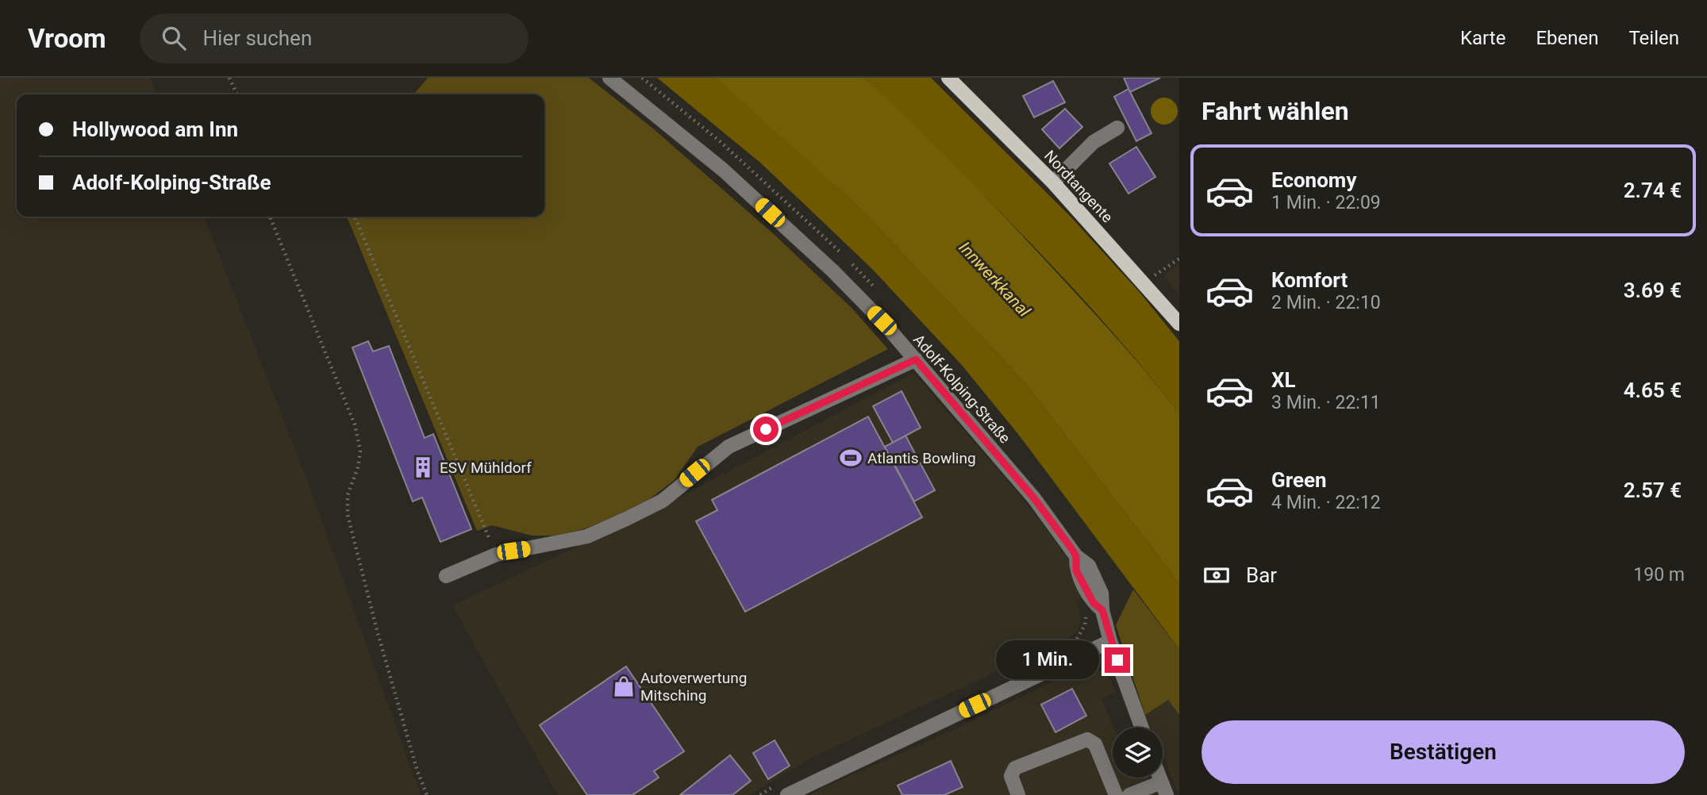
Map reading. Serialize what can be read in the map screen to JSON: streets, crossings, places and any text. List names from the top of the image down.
{
  "streets": {
    "main road": ["Nordtangente"],
    "street": ["Adolf-Kolping-Straße"]
  },
  "water": ["Innwerkkanal"],
  "places": {
    "sports": ["Atlantis Bowling"],
    "building": ["ESV Mühldorf"],
    "shop": ["Autoverwertung Mitsching"]
  },
  "page": {
    "header": "Vroom",
    "search": "Hier suchen",
    "nav": ["Karte", "Ebenen", "Teilen"],
    "heading": "Fahrt wählen",
    "banner": ["Hollywood am Inn", "Adolf-Kolping-Straße"],
    "list": [
      {
        "name": "Economy",
        "note": "1 Min. · 22:09",
        "value": "2.74 €"
      },
      {
        "name": "Komfort",
        "note": "2 Min. · 22:10",
        "value": "3.69 €"
      },
      {
        "name": "XL",
        "note": "3 Min. · 22:11",
        "value": "4.65 €"
      },
      {
        "name": "Green",
        "note": "4 Min. · 22:12",
        "value": "2.57 €"
      }
    ],
    "pay": ["Bar", "190 m"],
    "bubble": "1 Min.",
    "buttons": "Bestätigen"
  }
}
